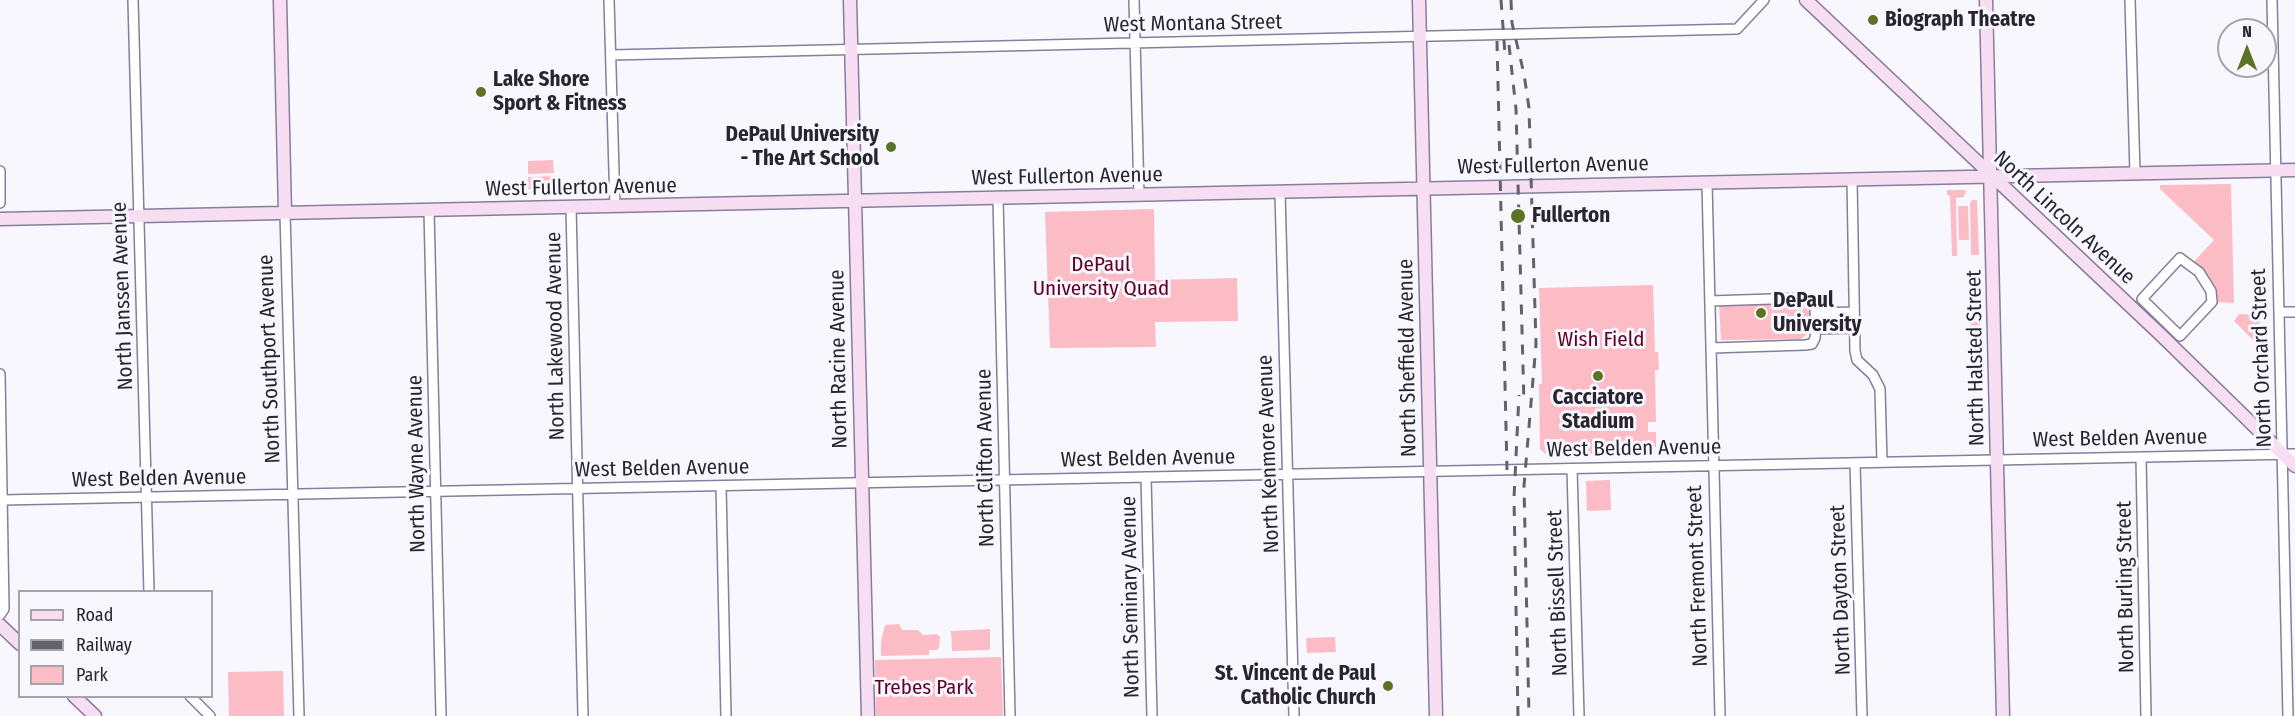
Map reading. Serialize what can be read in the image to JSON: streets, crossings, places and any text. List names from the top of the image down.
{
  "streets": {
    "main road": [
      "West Fullerton Avenue",
      "North Lincoln Avenue",
      "North Sheffield Avenue",
      "North Halsted Street",
      "North Southport Avenue",
      "North Racine Avenue"
    ],
    "street": [
      "West Montana Street",
      "North Janssen Avenue",
      "North Lakewood Avenue",
      "North Orchard Street",
      "West Belden Avenue",
      "North Kenmore Avenue",
      "North Clifton Avenue",
      "North Wayne Avenue",
      "North Fremont Street",
      "North Burling Street",
      "North Dayton Street",
      "North Bissell Street",
      "North Seminary Avenue"
    ]
  },
  "crossings": [
    ["West Montana Street", "North Sheffield Avenue"],
    ["West Montana Street", "North Racine Avenue"],
    ["West Fullerton Avenue", "North Lincoln Avenue"],
    ["West Fullerton Avenue", "North Janssen Avenue"],
    ["West Fullerton Avenue", "North Lakewood Avenue"],
    ["West Fullerton Avenue", "North Sheffield Avenue"],
    ["West Fullerton Avenue", "North Halsted Street"],
    ["West Fullerton Avenue", "North Orchard Street"],
    ["West Fullerton Avenue", "North Southport Avenue"],
    ["West Fullerton Avenue", "North Racine Avenue"],
    ["West Fullerton Avenue", "North Kenmore Avenue"],
    ["West Fullerton Avenue", "North Clifton Avenue"],
    ["West Fullerton Avenue", "North Wayne Avenue"],
    ["West Fullerton Avenue", "North Fremont Street"],
    ["North Lincoln Avenue", "North Halsted Street"],
    ["North Lincoln Avenue", "North Orchard Street"],
    ["North Lincoln Avenue", "West Belden Avenue"],
    ["North Janssen Avenue", "West Belden Avenue"],
    ["North Lakewood Avenue", "West Belden Avenue"],
    ["North Sheffield Avenue", "West Belden Avenue"],
    ["North Halsted Street", "West Belden Avenue"],
    ["North Orchard Street", "West Belden Avenue"],
    ["North Southport Avenue", "West Belden Avenue"],
    ["North Racine Avenue", "West Belden Avenue"],
    ["West Belden Avenue", "North Kenmore Avenue"],
    ["West Belden Avenue", "North Clifton Avenue"],
    ["West Belden Avenue", "North Wayne Avenue"],
    ["West Belden Avenue", "North Fremont Street"],
    ["West Belden Avenue", "North Burling Street"],
    ["West Belden Avenue", "North Dayton Street"],
    ["West Belden Avenue", "North Bissell Street"],
    ["West Belden Avenue", "North Seminary Avenue"]
  ],
  "parks": ["DePaul University Quad", "Wish Field", "Trebes Park"],
  "places": [
    "Biograph Theatre",
    "Lake Shore Sport & Fitness",
    "DePaul University - The Art School",
    "Fullerton",
    "DePaul University",
    "Cacciatore Stadium",
    "St. Vincent de Paul Catholic Church"
  ],
  "legend": ["Road", "Railway", "Park"],
  "north": "top"
}
